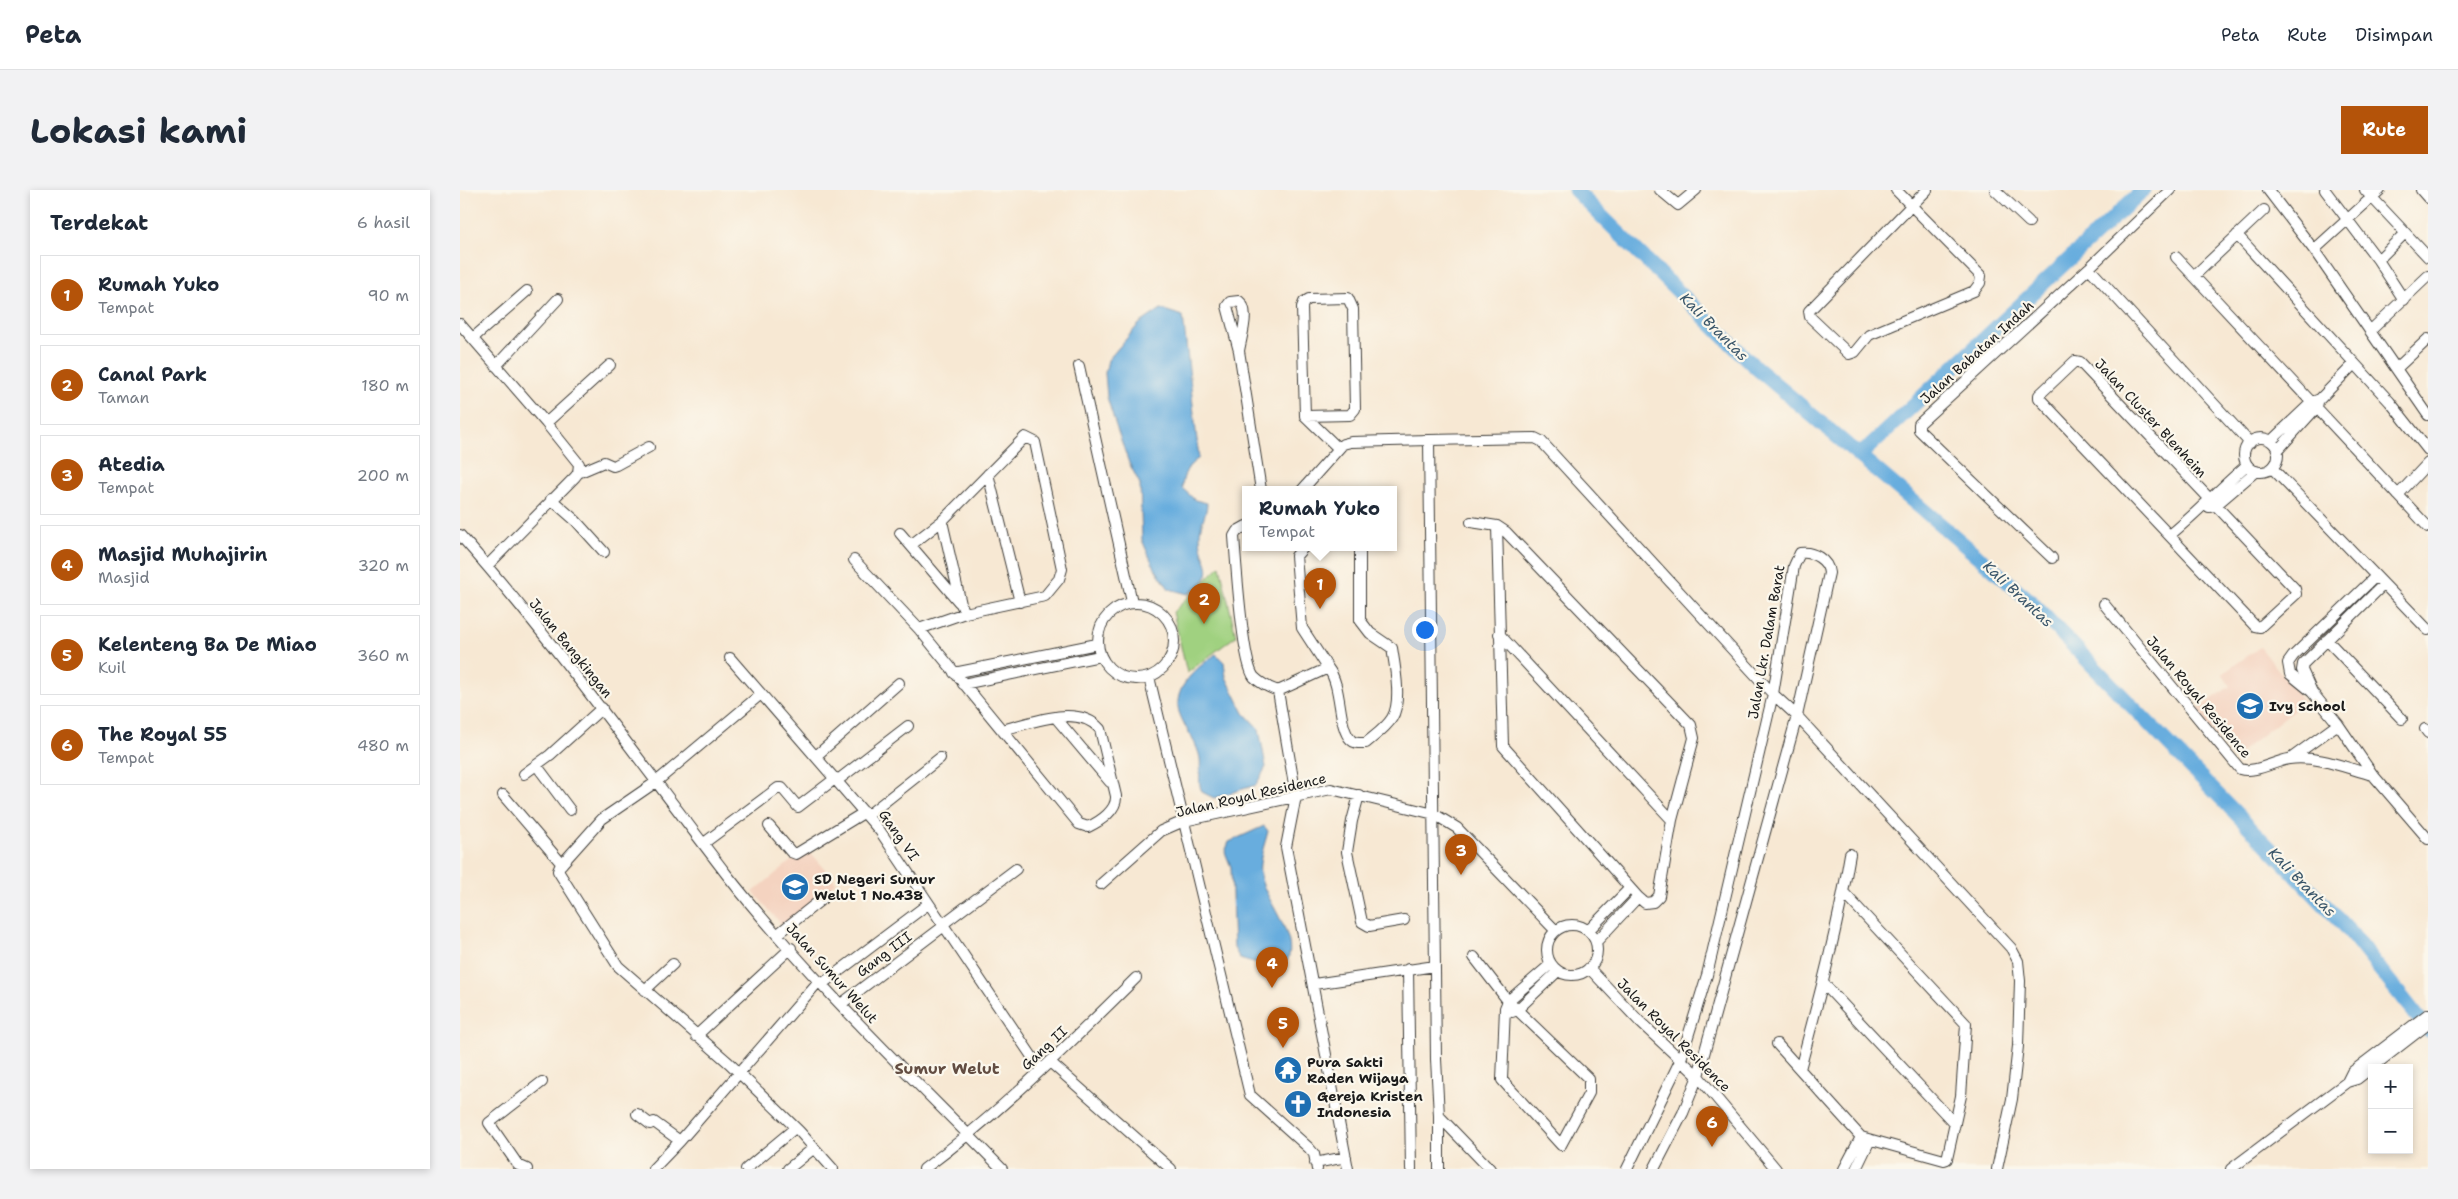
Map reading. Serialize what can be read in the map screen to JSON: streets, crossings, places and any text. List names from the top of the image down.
{
  "streets": {
    "street": [
      "Jalan Babatan Indah",
      "Jalan Cluster Blenheim",
      "Jalan Lkr. Dalam Barat",
      "Jalan Bangkingan",
      "Jalan Royal Residence",
      "Gang VI",
      "Gang III",
      "Jalan Sumur Welut",
      "Gang II"
    ]
  },
  "crossings": [
    ["Jalan Lkr. Dalam Barat", "Jalan Royal Residence"],
    ["Jalan Bangkingan", "Jalan Sumur Welut"],
    ["Gang VI", "Gang III"],
    ["Gang VI", "Gang II"],
    ["Gang III", "Jalan Sumur Welut"],
    ["Jalan Sumur Welut", "Gang II"]
  ],
  "districts": ["Sumur Welut"],
  "water": ["Kali Brantas"],
  "places": {
    "school or university": ["Ivy School", "SD Negeri Sumur Welut 1 No.438"],
    "temple": ["Pura Sakti Raden Wijaya"],
    "church": ["Gereja Kristen Indonesia"]
  },
  "page": {
    "header": "Peta",
    "nav": ["Peta", "Rute", "Disimpan"],
    "buttons": "Rute",
    "title": "Lokasi kami",
    "heading": ["Terdekat", "6 hasil"],
    "list": [
      {
        "mark": "1",
        "name": "Rumah Yuko",
        "note": "Tempat",
        "value": "90 m"
      },
      {
        "mark": "2",
        "name": "Canal Park",
        "note": "Taman",
        "value": "180 m"
      },
      {
        "mark": "3",
        "name": "Atedia",
        "note": "Tempat",
        "value": "200 m"
      },
      {
        "mark": "4",
        "name": "Masjid Muhajirin",
        "note": "Masjid",
        "value": "320 m"
      },
      {
        "mark": "5",
        "name": "Kelenteng Ba De Miao",
        "note": "Kuil",
        "value": "360 m"
      },
      {
        "mark": "6",
        "name": "The Royal 55",
        "note": "Tempat",
        "value": "480 m"
      }
    ],
    "popup": ["Rumah Yuko", "Tempat"],
    "pins": [
      "1",
      "2",
      "3",
      "4",
      "5",
      "6"
    ],
    "map_buttons": ["+", "−"]
  }
}
